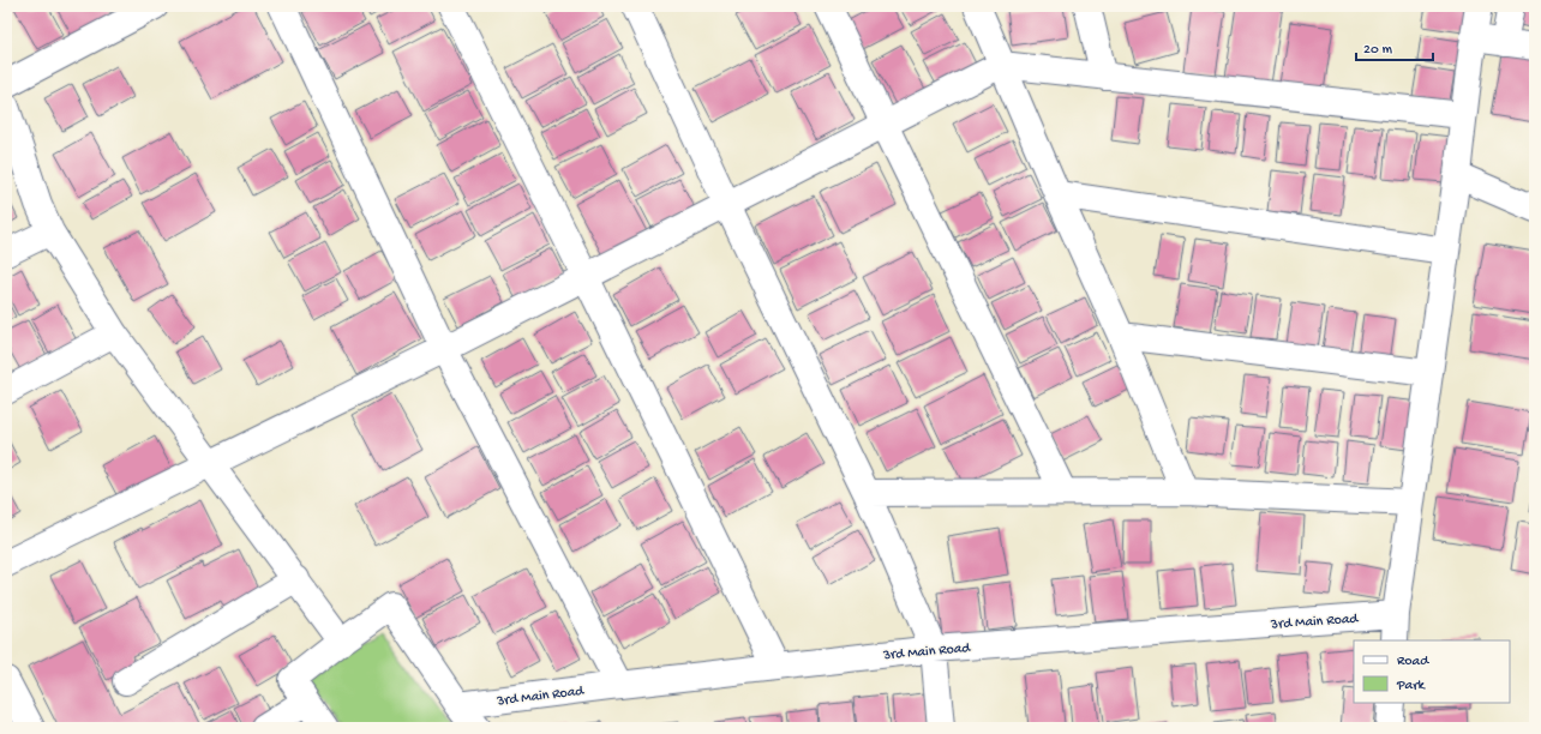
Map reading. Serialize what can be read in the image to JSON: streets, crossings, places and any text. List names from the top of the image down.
{
  "streets": {
    "street": ["3rd Main Road"]
  },
  "legend": ["Road", "Park"],
  "scale_bar": "20 m"
}
